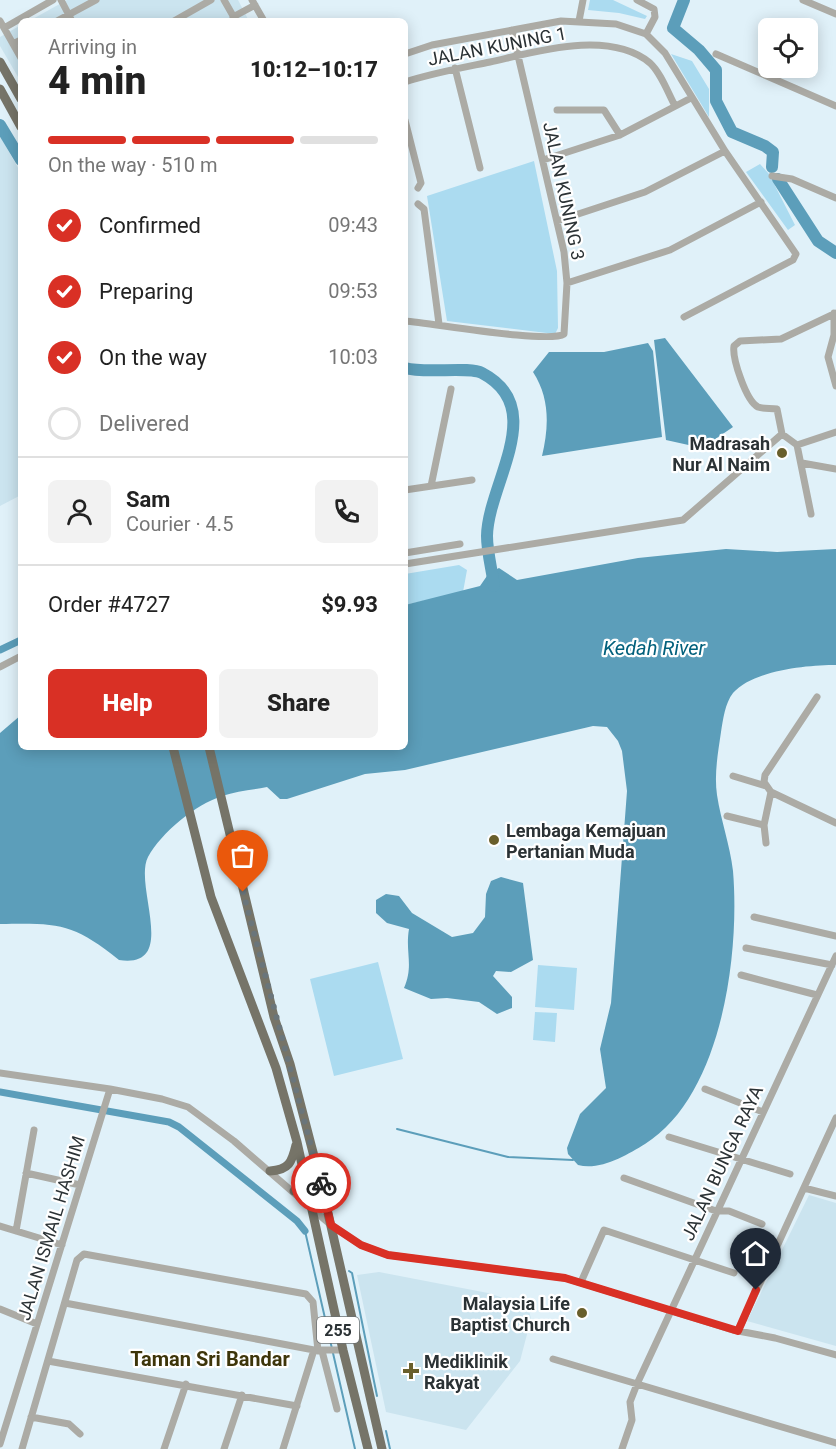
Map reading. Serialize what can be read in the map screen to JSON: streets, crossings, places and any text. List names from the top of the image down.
{
  "streets": {
    "main road": ["255"],
    "street": [
      "JALAN KUNING 1",
      "JALAN KUNING 3",
      "JALAN BUNGA RAYA",
      "JALAN ISMAIL HASHIM"
    ]
  },
  "crossings": [
    ["JALAN KUNING 1", "JALAN KUNING 3"]
  ],
  "districts": ["Taman Sri Bandar"],
  "water": ["Kedah River"],
  "places": {
    "other": ["Madrasah Nur Al Naim", "Lembaga Kemajuan Pertanian Muda", "Malaysia Life Baptist Church"],
    "health": ["Mediklinik Rakyat"]
  },
  "page": {
    "heading": ["4 min", "Arriving in", "10:12–10:17"],
    "panel": [
      "Sam",
      "Courier · 4.5",
      "Order #4727",
      "$9.93"
    ],
    "bar": "On the way · 510 m",
    "list": [
      ["Confirmed", "09:43"],
      ["Preparing", "09:53"],
      ["On the way", "10:03"],
      "Delivered"
    ],
    "buttons": ["Help", "Share"]
  }
}
